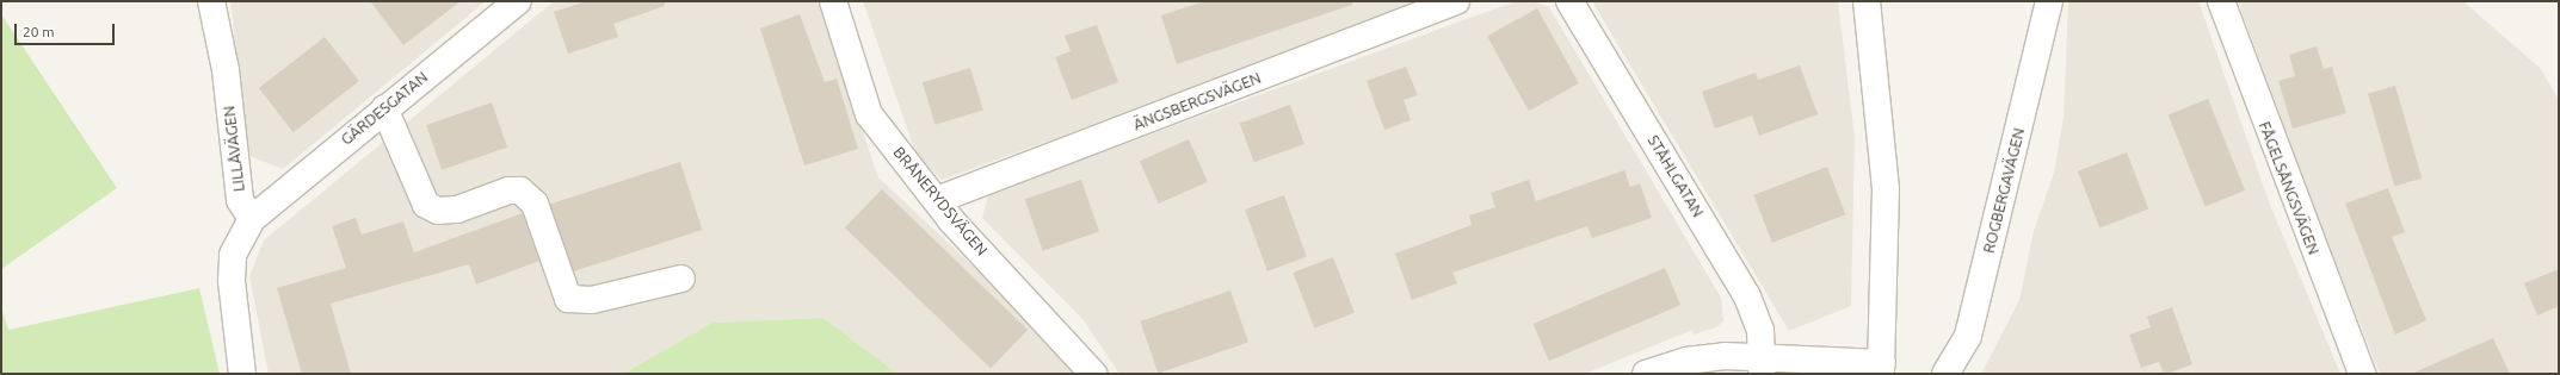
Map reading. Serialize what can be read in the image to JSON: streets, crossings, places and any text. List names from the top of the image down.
{
  "streets": {
    "street": [
      "ÄNGSBERGSVÄGEN",
      "GÄRDESGATAN",
      "LILLÅVÄGEN",
      "STÅHLGATAN",
      "FÅGELSÅNGSVÄGEN",
      "ROGBERGAVÄGEN",
      "BRÅNERYDSVÄGEN"
    ]
  },
  "crossings": [
    ["ÄNGSBERGSVÄGEN", "BRÅNERYDSVÄGEN"],
    ["GÄRDESGATAN", "LILLÅVÄGEN"]
  ],
  "scale_bar": "20 m"
}
